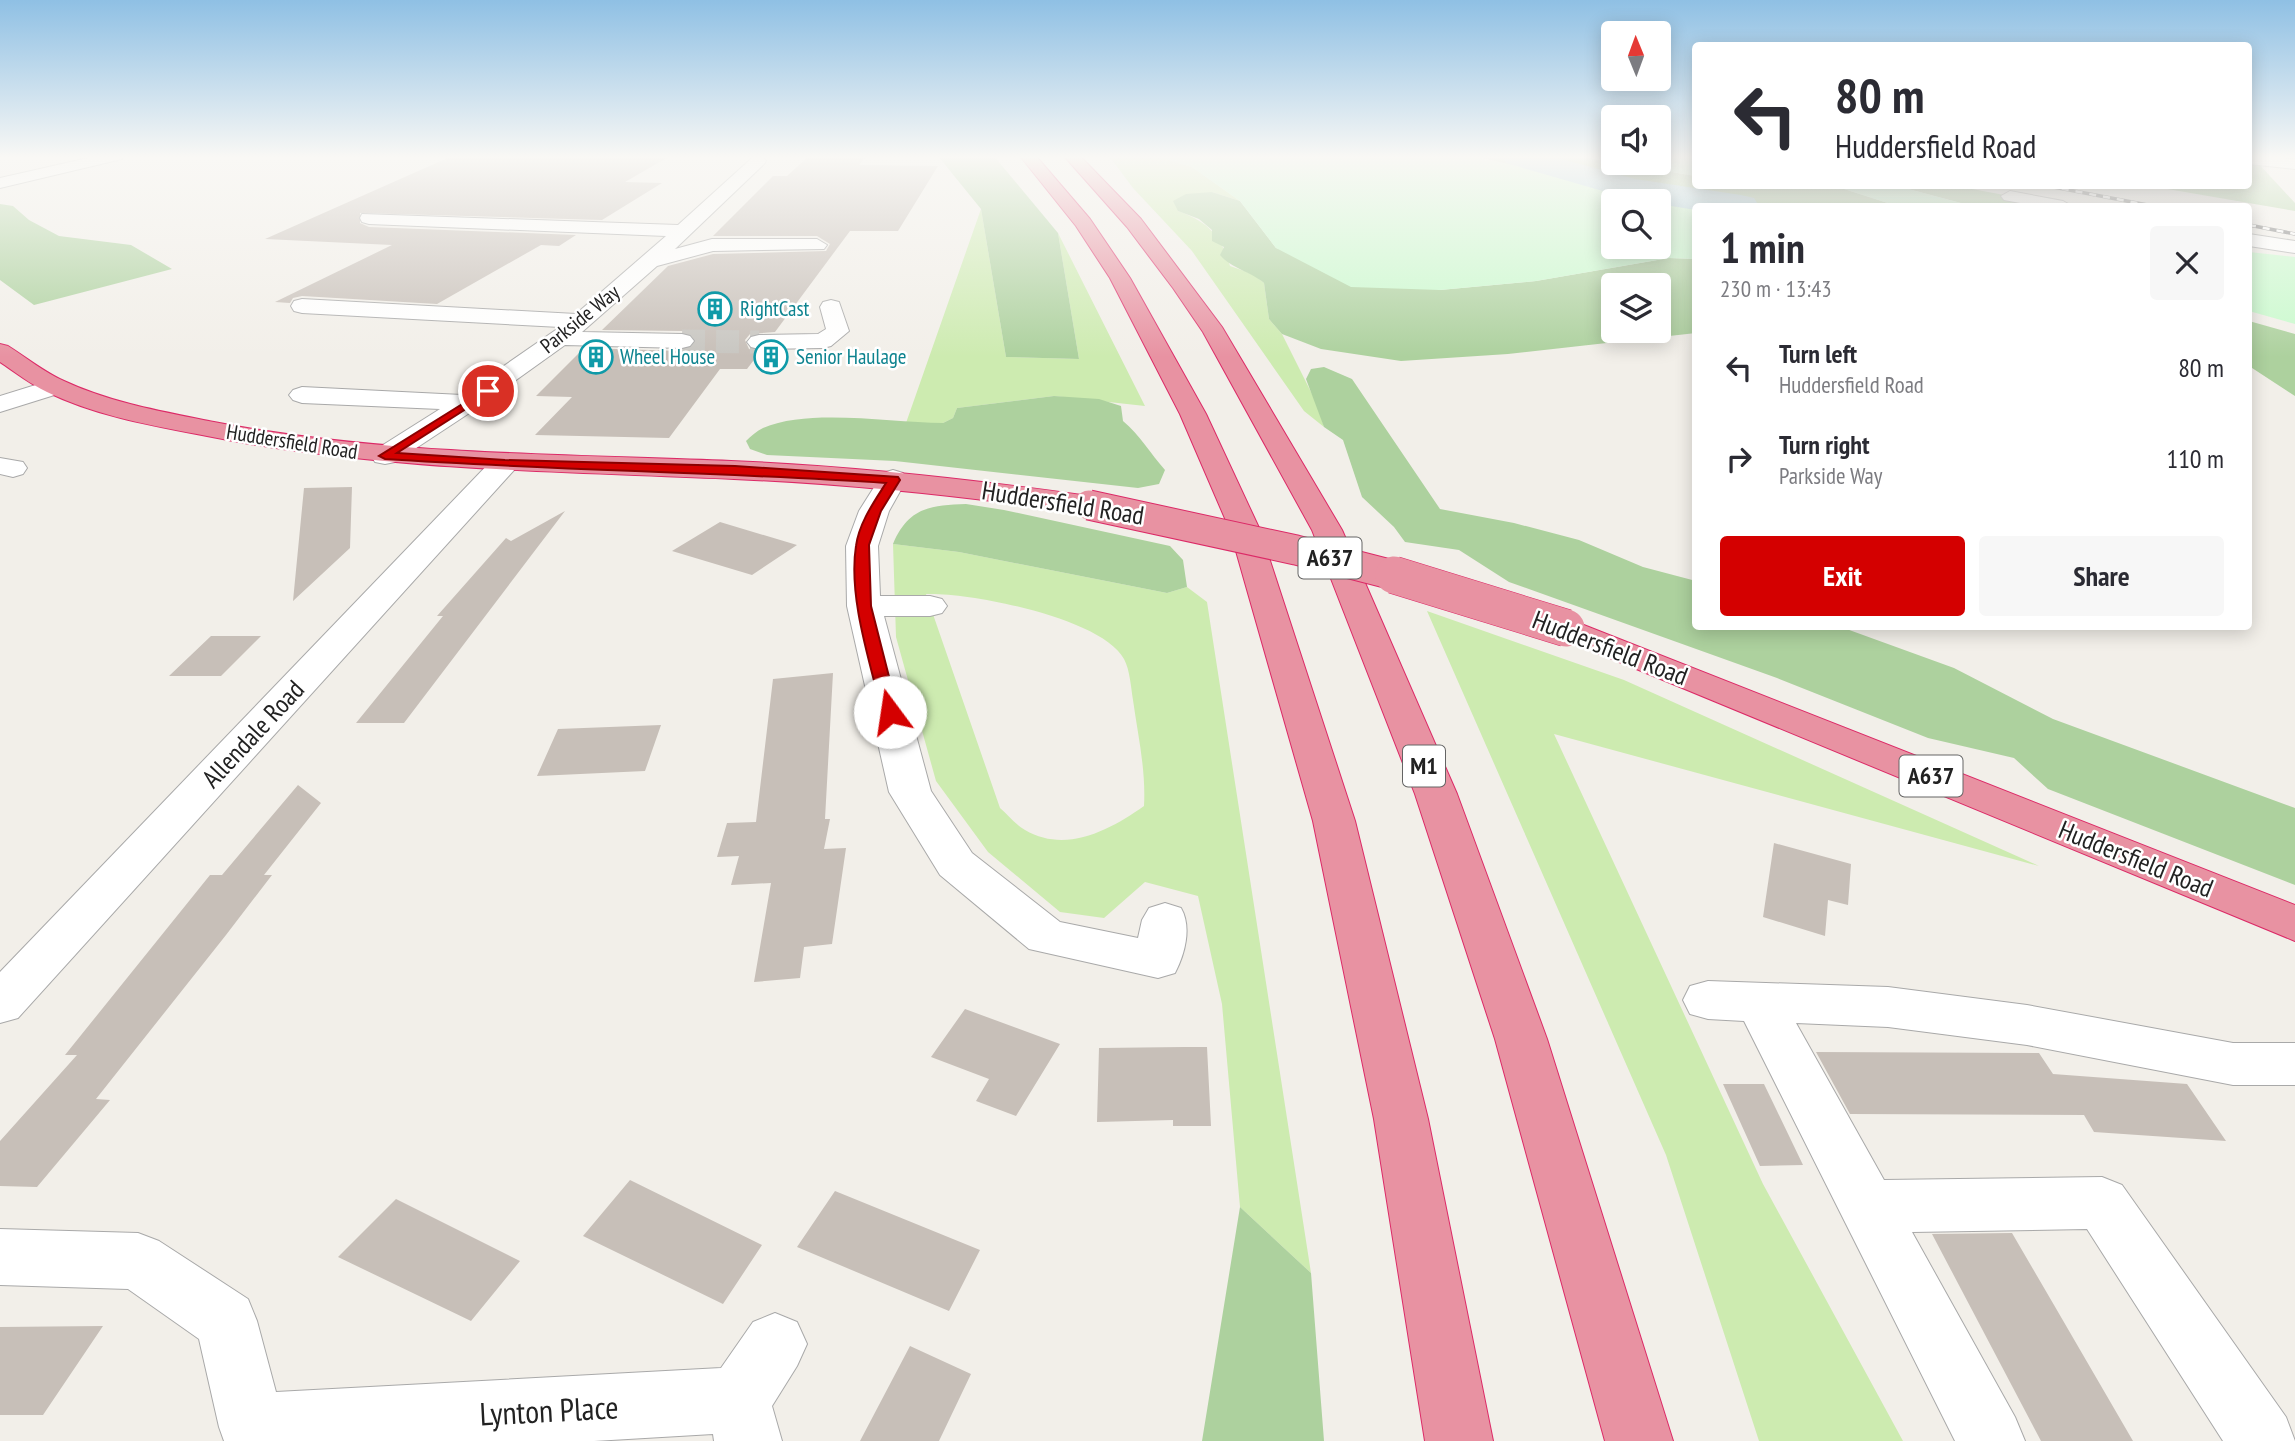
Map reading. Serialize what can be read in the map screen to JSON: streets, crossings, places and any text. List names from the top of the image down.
{
  "streets": {
    "highway": ["Huddersfield Road", "A637", "M1"],
    "street": ["Parkside Way", "Allendale Road", "Lynton Place"]
  },
  "crossings": [
    ["Parkside Way", "Huddersfield Road"],
    ["Huddersfield Road", "Allendale Road"]
  ],
  "places": {
    "building": ["RightCast", "Wheel House", "Senior Haulage"]
  },
  "north": "top",
  "page": {
    "turn": ["80 m", "Huddersfield Road"],
    "heading": ["1 min", "230 m · 13:43"],
    "list": [
      {
        "name": "Turn left",
        "note": "Huddersfield Road",
        "value": "80 m"
      },
      {
        "name": "Turn right",
        "note": "Parkside Way",
        "value": "110 m"
      }
    ],
    "buttons": ["Exit", "Share"]
  }
}
